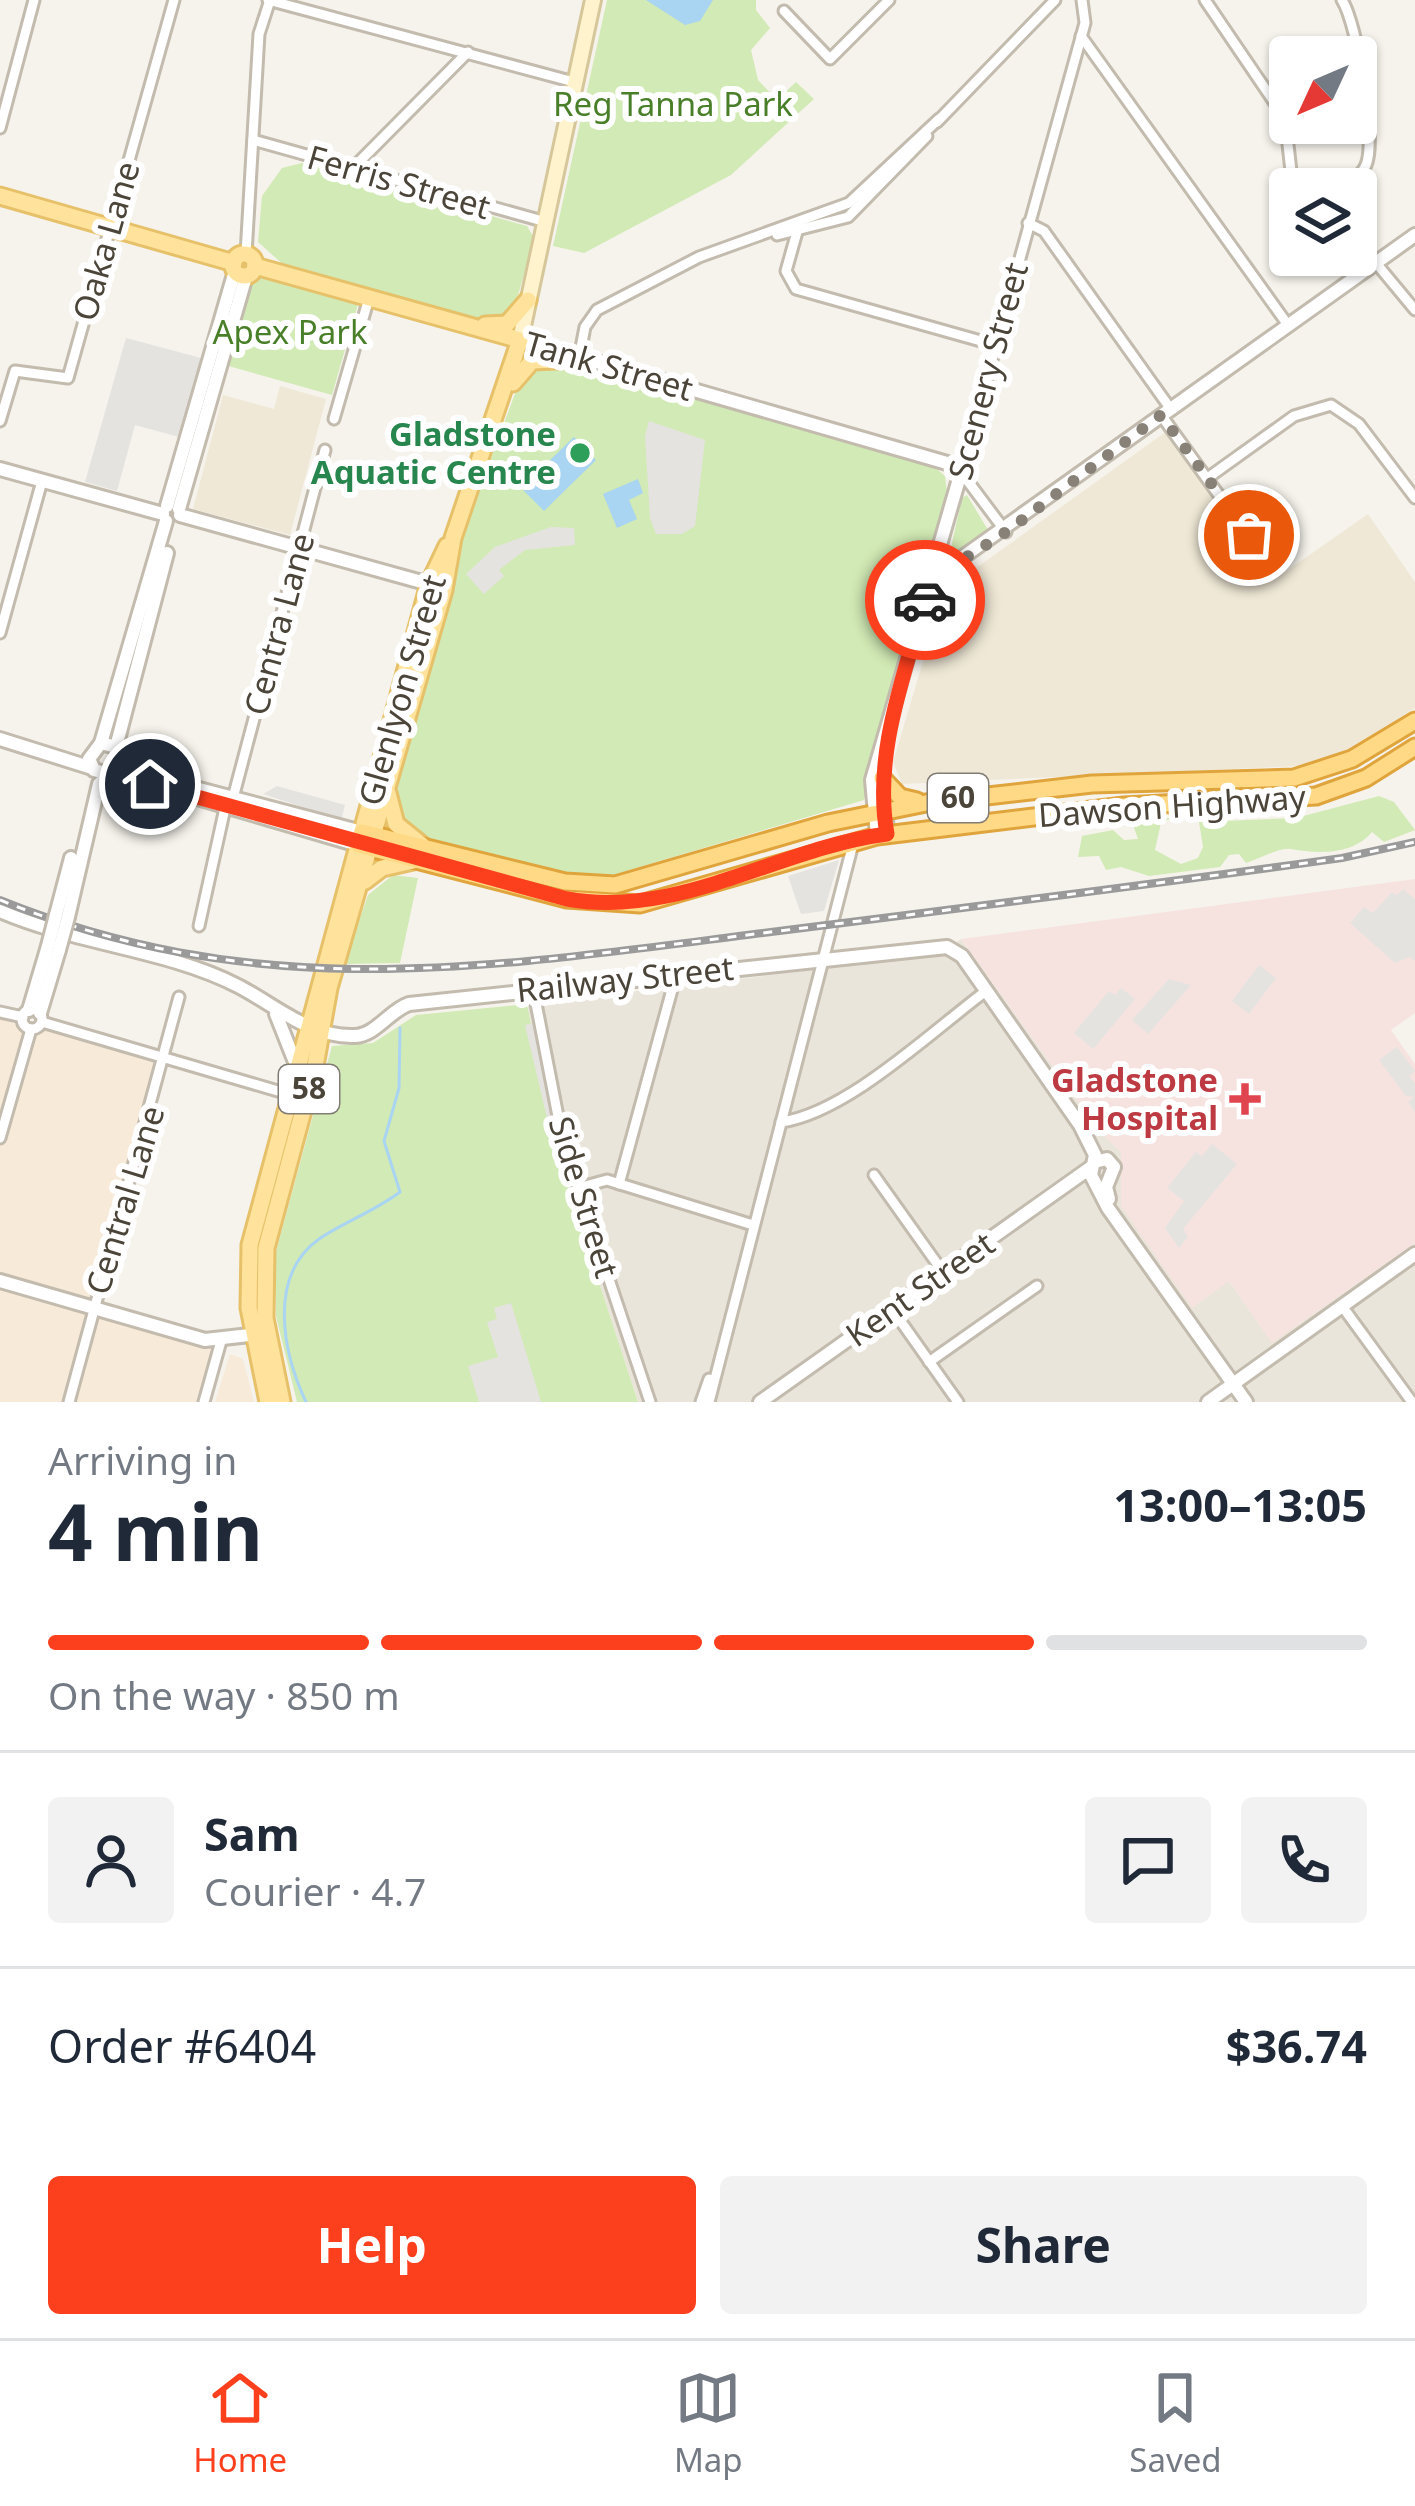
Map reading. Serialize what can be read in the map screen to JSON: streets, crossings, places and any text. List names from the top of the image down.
{
  "streets": {
    "highway": ["60", "Dawson Highway"],
    "main road": ["Tank Street", "Glenlyon Street", "58"],
    "street": [
      "Ferris Street",
      "Oaka Lane",
      "Scenery Street",
      "Centra Lane",
      "Railway Street",
      "Side Street",
      "Central Lane",
      "Kent Street"
    ]
  },
  "crossings": [
    ["Ferris Street", "Glenlyon Street"],
    ["Oaka Lane", "Tank Street"],
    ["Tank Street", "Scenery Street"],
    ["Tank Street", "Glenlyon Street"],
    ["Scenery Street", "Dawson Highway"],
    ["Glenlyon Street", "Dawson Highway"],
    ["Glenlyon Street", "Railway Street"],
    ["Glenlyon Street", "58"],
    ["Railway Street", "Side Street"]
  ],
  "parks": ["Reg Tanna Park", "Apex Park"],
  "places": {
    "other": ["Gladstone Aquatic Centre"],
    "health": ["Gladstone Hospital"]
  },
  "north": "bottom left",
  "page": {
    "heading": ["4 min", "Arriving in", "13:00–13:05"],
    "panel": [
      "Sam",
      "Courier · 4.7",
      "Order #6404",
      "$36.74"
    ],
    "bar": "On the way · 850 m",
    "buttons": ["Help", "Share"],
    "tabs": ["Home", "Map", "Saved"]
  }
}
